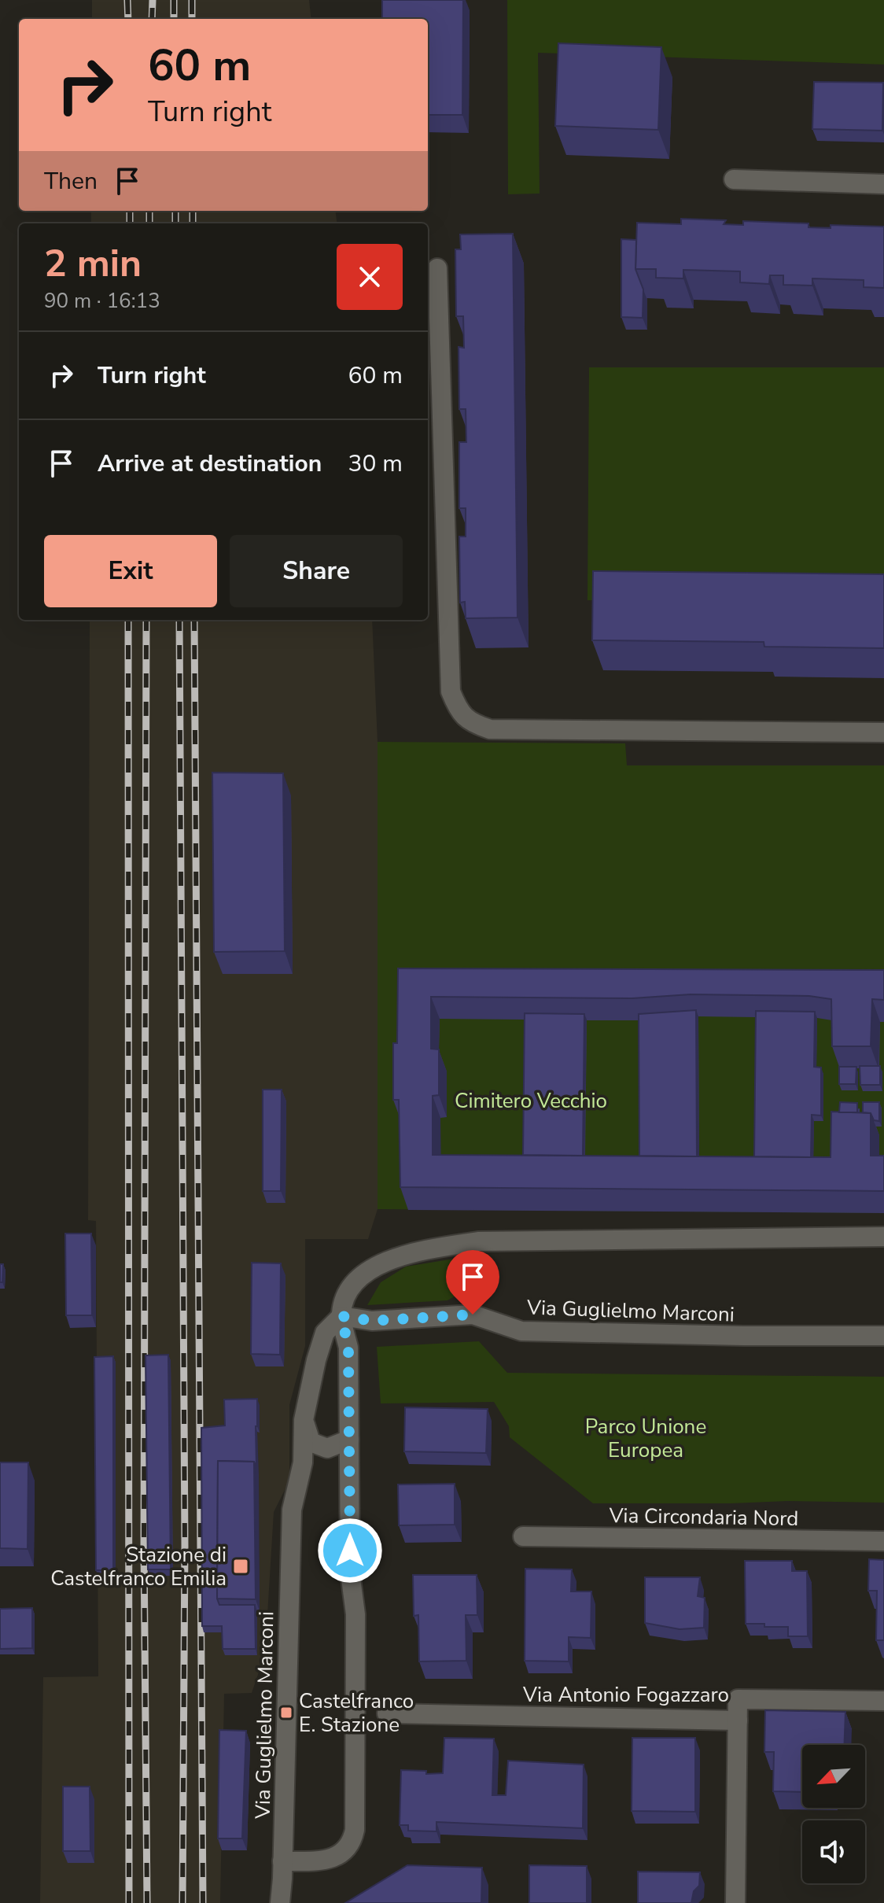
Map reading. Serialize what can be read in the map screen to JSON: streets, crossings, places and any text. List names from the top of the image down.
{
  "streets": {
    "street": ["Via Guglielmo Marconi", "Via Circondaria Nord", "Via Antonio Fogazzaro"]
  },
  "parks": ["Cimitero Vecchio", "Parco Unione Europea"],
  "places": {
    "transit": ["Stazione di Castelfranco Emilia", "Castelfranco E. Stazione"]
  },
  "north": "bottom left",
  "page": {
    "turn": ["60 m", "Turn right"],
    "then": "Then",
    "heading": ["2 min", "90 m · 16:13"],
    "list": [
      {
        "name": "Turn right",
        "value": "60 m"
      },
      {
        "name": "Arrive at destination",
        "value": "30 m"
      }
    ],
    "buttons": ["Exit", "Share"]
  }
}
